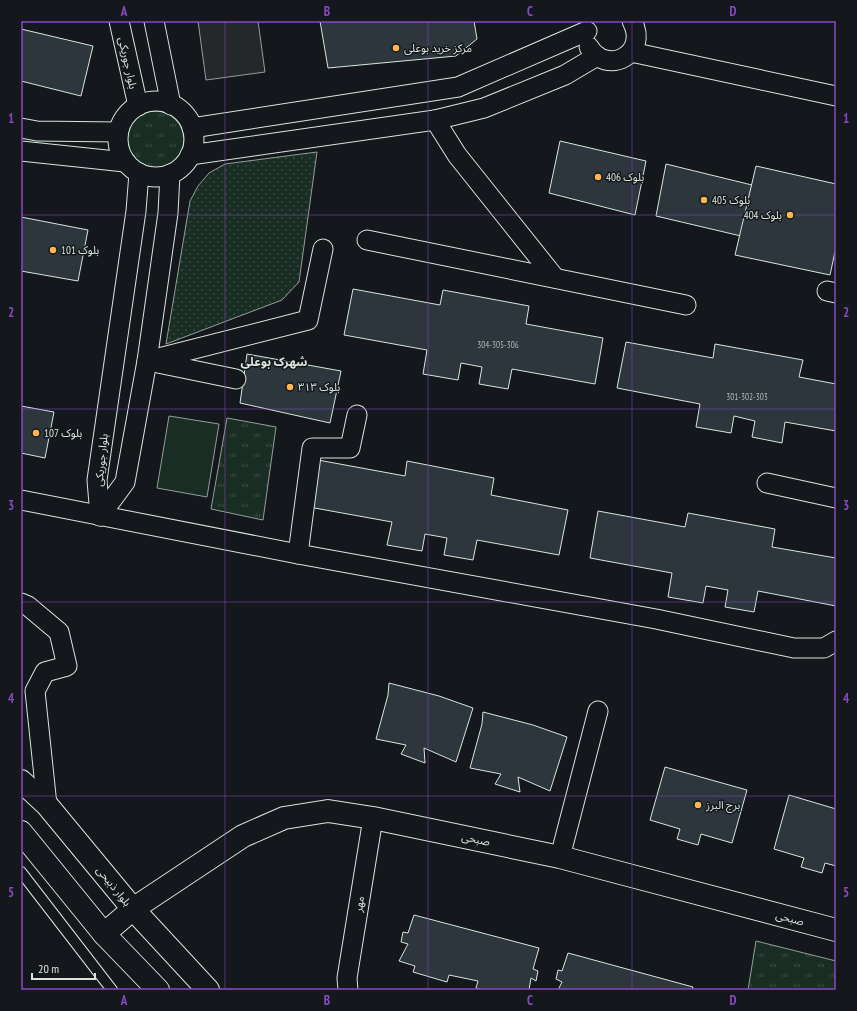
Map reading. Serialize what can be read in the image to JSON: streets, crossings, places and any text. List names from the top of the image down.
{
  "streets": {
    "street": [
      "بلوار جوریکی",
      "صبحی",
      "بلوار ذبیحی",
      "مهر"
    ]
  },
  "crossings": [
    ["صبحی", "بلوار ذبیحی"],
    ["صبحی", "مهر"]
  ],
  "districts": ["شهرک بوعلی"],
  "places": [
    "مرکز خرید بوعلی",
    "بلوک 406",
    "بلوک 405",
    "بلوک 404",
    "بلوک 101",
    "بلوک ۳۱۳",
    "بلوک 107",
    "برج البرز"
  ],
  "house_numbers": ["304-305-306", "301-302-303"],
  "scale_bar": "20 m",
  "grid": {
    "columns": [
      "A",
      "B",
      "C",
      "D"
    ],
    "rows": [
      "1",
      "2",
      "3",
      "4",
      "5"
    ]
  }
}
